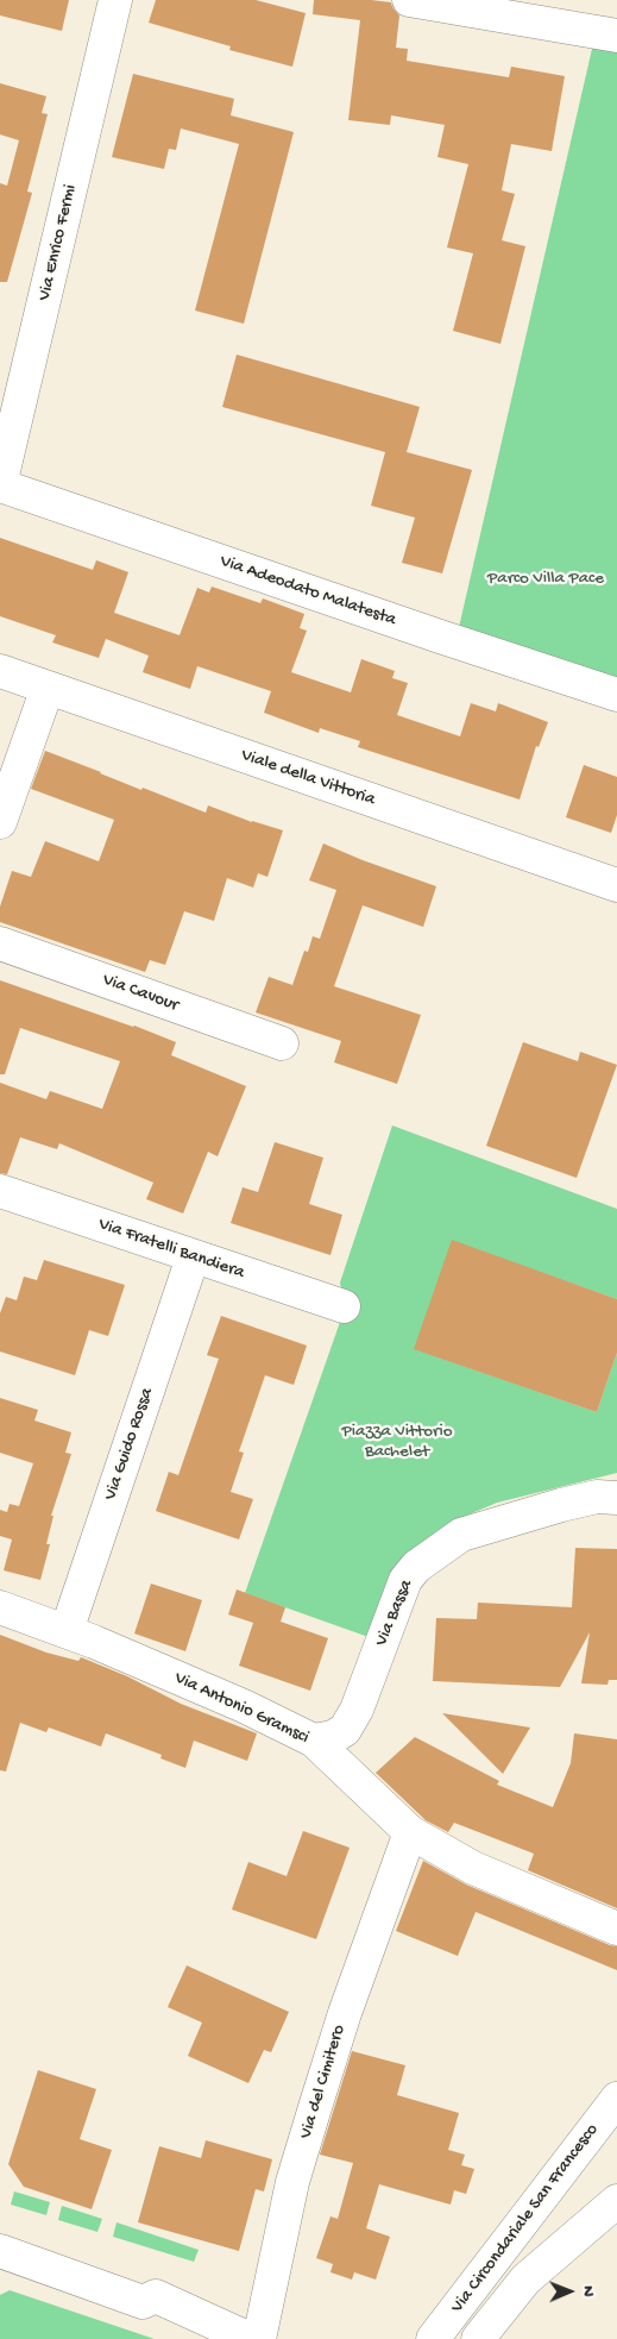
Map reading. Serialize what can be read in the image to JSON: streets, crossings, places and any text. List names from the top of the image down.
{
  "streets": {
    "street": [
      "Via Enrico Fermi",
      "Via Adeodato Malatesta",
      "Viale della Vittoria",
      "Via Cavour",
      "Via Fratelli Bandiera",
      "Via Guido Rossa",
      "Via Bassa",
      "Via Antonio Gramsci",
      "Via del Cimitero",
      "Via Circondariale San Francesco"
    ]
  },
  "crossings": [
    ["Via Enrico Fermi", "Via Adeodato Malatesta"],
    ["Via Fratelli Bandiera", "Via Guido Rossa"],
    ["Via Guido Rossa", "Via Antonio Gramsci"],
    ["Via Bassa", "Via Antonio Gramsci"],
    ["Via Antonio Gramsci", "Via del Cimitero"]
  ],
  "parks": ["Parco Villa Pace", "Piazza Vittorio Bachelet"],
  "north": "right"
}
